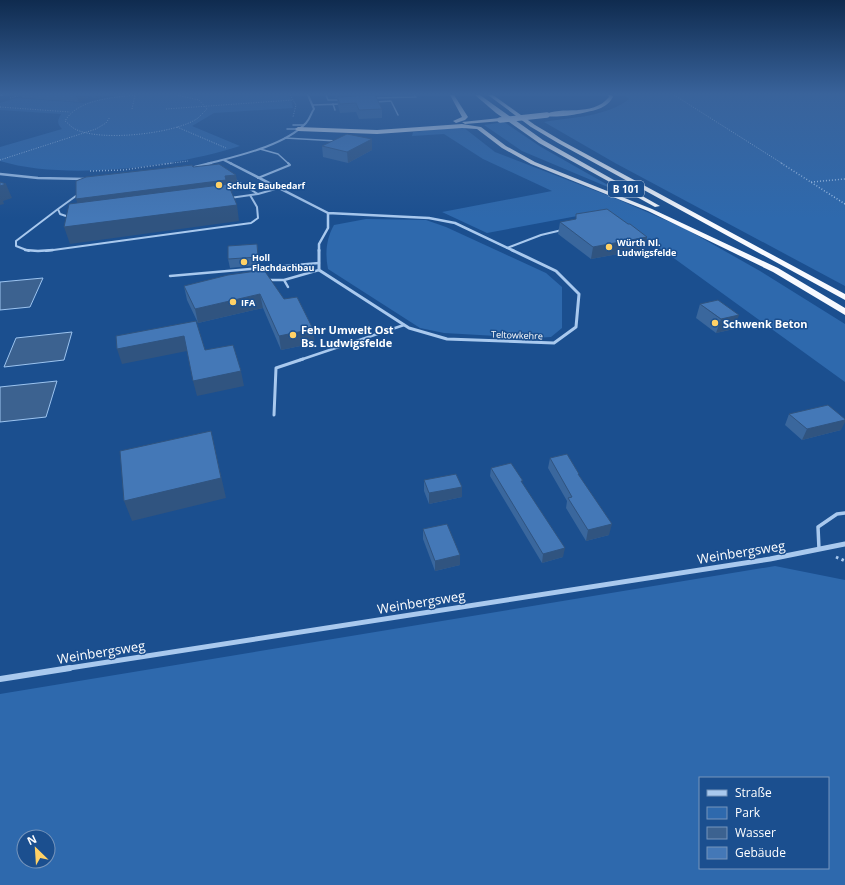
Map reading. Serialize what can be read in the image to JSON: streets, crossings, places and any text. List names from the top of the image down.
{
  "streets": {
    "highway": ["B 101"],
    "street": ["Teltowkehre", "Weinbergsweg"]
  },
  "places": [
    "Schulz Baubedarf",
    "Würth Nl. Ludwigsfelde",
    "Holl Flachdachbau",
    "IFA",
    "Schwenk Beton",
    "Fehr Umwelt Ost Bs. Ludwigsfelde"
  ],
  "legend": [
    "Straße",
    "Park",
    "Wasser",
    "Gebäude"
  ],
  "north": "top left"
}
